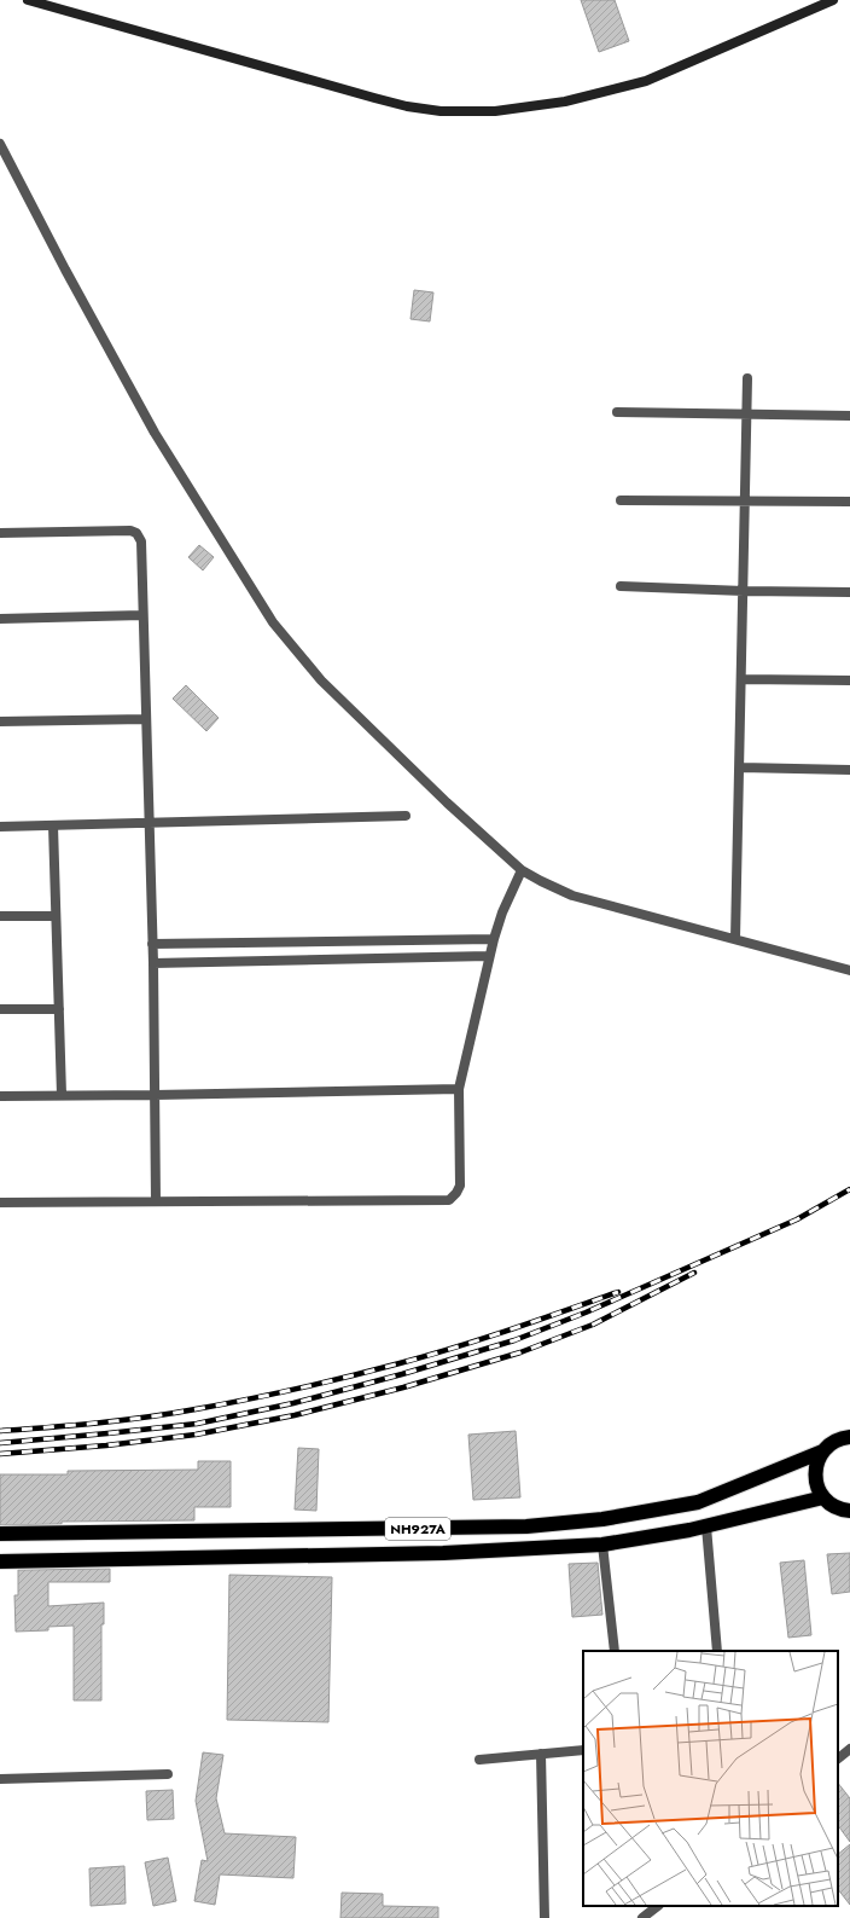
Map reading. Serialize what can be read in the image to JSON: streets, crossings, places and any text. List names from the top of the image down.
{
  "streets": {
    "highway": ["NH927A"]
  }
}
